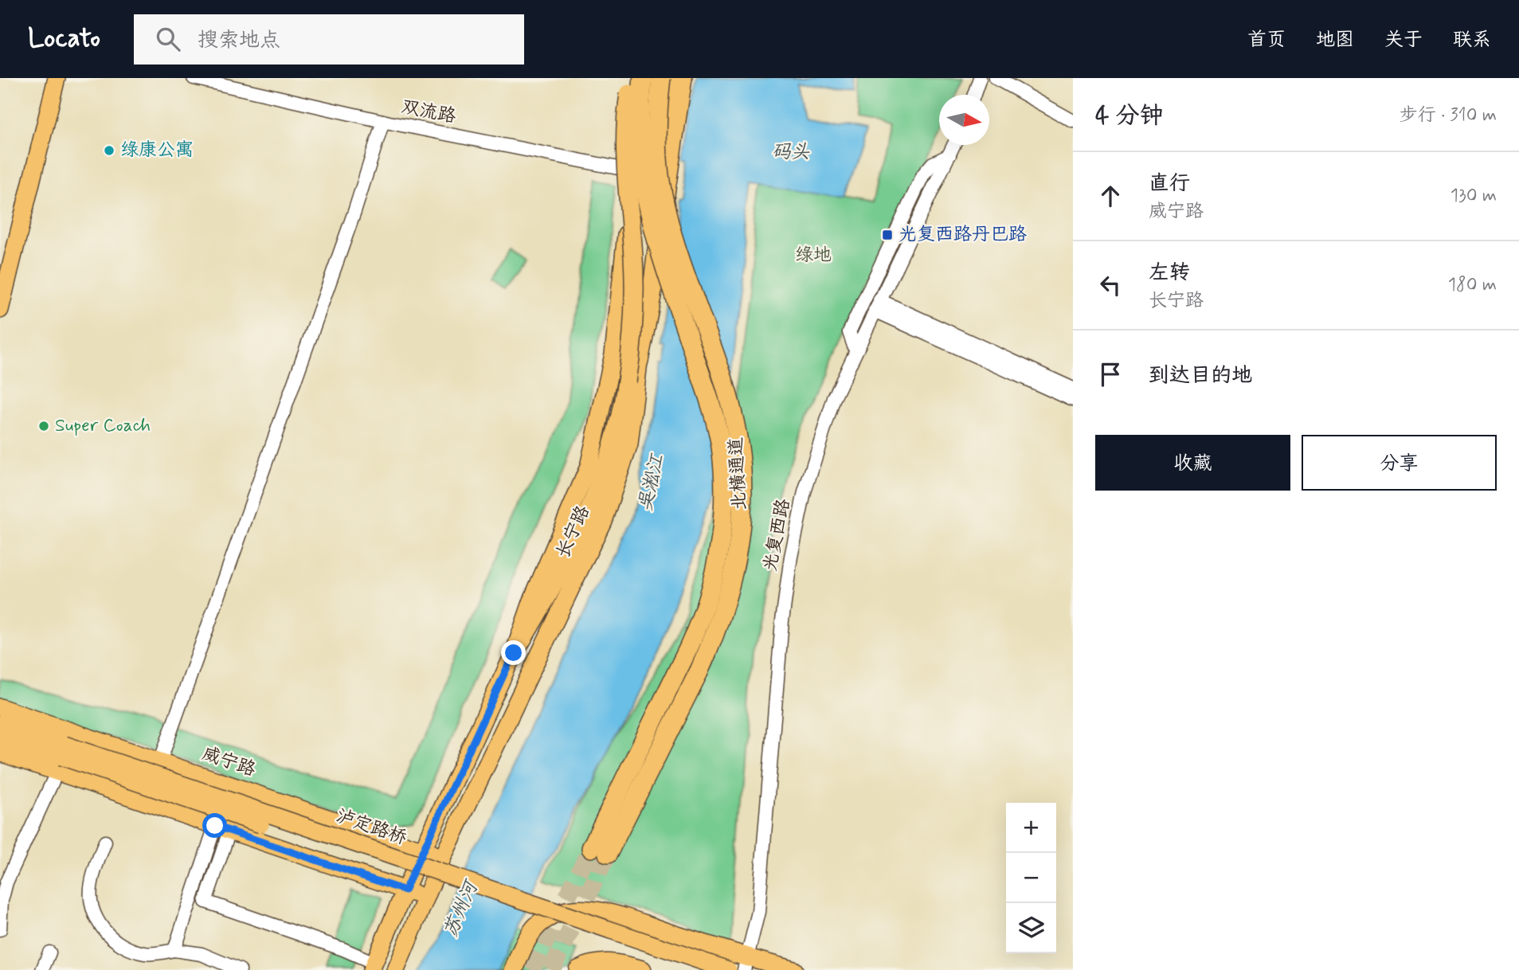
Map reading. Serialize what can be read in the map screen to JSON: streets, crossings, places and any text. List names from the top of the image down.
{
  "streets": {
    "highway": ["北横通道"],
    "main road": ["长宁路", "威宁路", "泸定路桥"],
    "street": ["双流路", "光复西路"]
  },
  "crossings": [
    ["双流路", "长宁路"],
    ["长宁路", "威宁路"]
  ],
  "water": ["码头", "吴淞江", "苏州河"],
  "parks": ["绿地"],
  "places": {
    "other": ["绿康公寓", "Super Coach"],
    "transit": ["光复西路丹巴路"]
  },
  "north": "right",
  "page": {
    "header": "Locato",
    "search": "搜索地点",
    "nav": [
      "首页",
      "地图",
      "关于",
      "联系"
    ],
    "heading": ["4 分钟", "步行 · 310 m"],
    "list": [
      ["直行", "威宁路", "130 m"],
      ["左转", "长宁路", "180 m"],
      "到达目的地"
    ],
    "buttons": ["收藏", "分享"],
    "map_buttons": ["+", "−"]
  }
}
